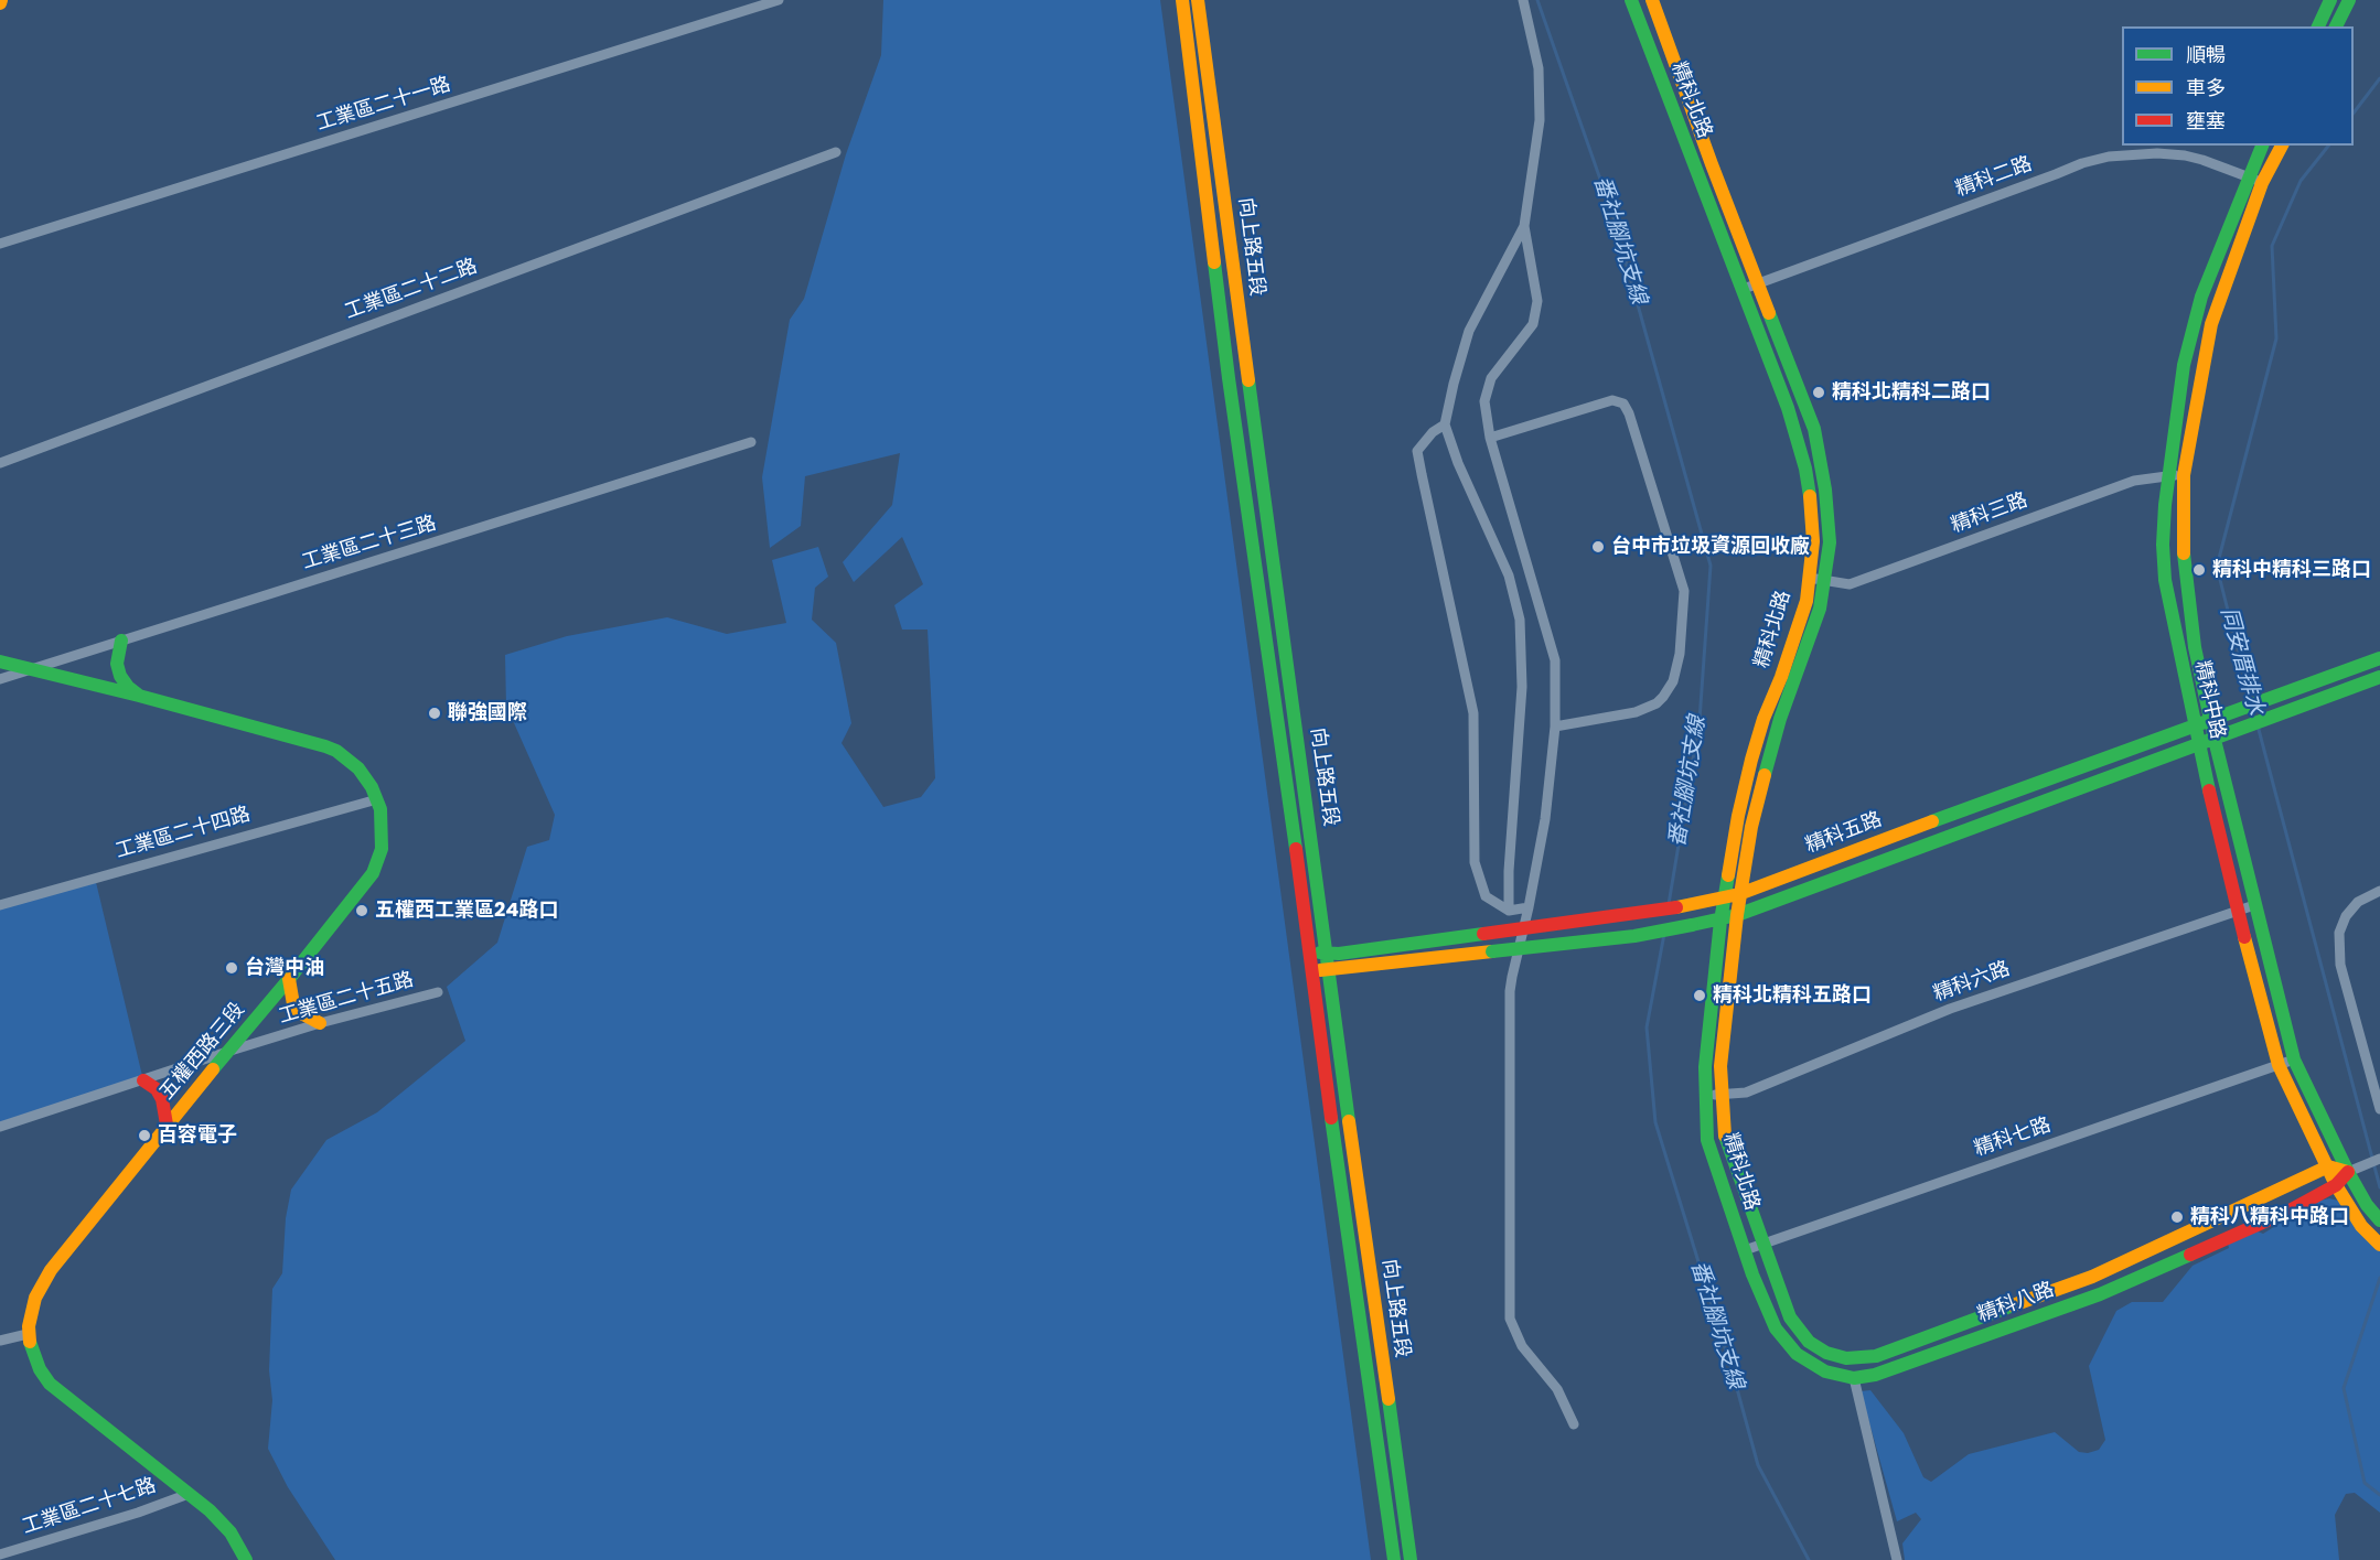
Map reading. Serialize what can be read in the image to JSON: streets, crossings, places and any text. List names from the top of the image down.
{
  "streets": {
    "street": [
      "精科北路",
      "工業區二十一路",
      "精科二路",
      "向上路五段",
      "工業區二十二路",
      "精科三路",
      "工業區二十三路",
      "精科中路",
      "工業區二十四路",
      "精科五路",
      "精科六路",
      "工業區二十五路",
      "五權西路三段",
      "精科七路",
      "精科八路",
      "工業區二十七路"
    ]
  },
  "crossings": [
    ["精科北路", "精科二路"],
    ["精科北路", "精科三路"],
    ["精科北路", "精科五路"],
    ["精科北路", "精科六路"],
    ["精科北路", "精科七路"],
    ["精科北路", "精科八路"],
    ["精科二路", "精科中路"],
    ["向上路五段", "精科五路"],
    ["精科三路", "精科中路"],
    ["工業區二十三路", "五權西路三段"],
    ["精科中路", "精科五路"],
    ["精科中路", "精科六路"],
    ["精科中路", "精科七路"],
    ["精科中路", "精科八路"],
    ["工業區二十四路", "五權西路三段"],
    ["工業區二十五路", "五權西路三段"],
    ["精科七路", "精科八路"]
  ],
  "water": ["番社腳坑支線", "同安厝排水"],
  "places": [
    "精科北精科二路口",
    "台中市垃圾資源回收廠",
    "精科中精科三路口",
    "聯強國際",
    "五權西工業區24路口",
    "台灣中油",
    "精科北精科五路口",
    "百容電子",
    "精科八精科中路口"
  ],
  "legend": ["順暢", "車多", "壅塞"]
}
